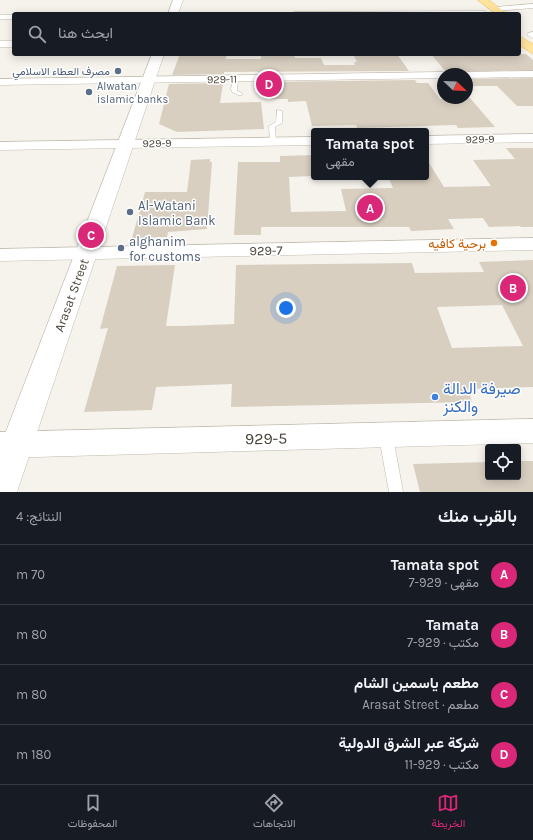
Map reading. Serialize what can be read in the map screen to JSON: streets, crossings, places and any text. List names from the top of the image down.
{
  "streets": {
    "street": [
      "929-11",
      "929-9",
      "929-7",
      "Arasat Street",
      "929-5"
    ]
  },
  "crossings": [
    ["929-11", "Arasat Street"],
    ["929-9", "Arasat Street"],
    ["929-7", "Arasat Street"],
    ["Arasat Street", "929-5"]
  ],
  "places": [
    "مصرف العطاء الاسلامي",
    "Alwatan islamic banks",
    "Al-Watani Islamic Bank",
    "برحية كافيه",
    "alghanim for customs",
    "صيرفة الدالة والكنز"
  ],
  "north": "bottom right",
  "page": {
    "search": "ابحث هنا",
    "pins": [
      "D",
      "A",
      "C",
      "B"
    ],
    "popup": ["Tamata spot", "مقهى"],
    "heading": ["بالقرب منك", "النتائج: 4"],
    "list": [
      {
        "mark": "A",
        "name": "Tamata spot",
        "note": "مقهى · 929-7",
        "value": "70 m"
      },
      {
        "mark": "B",
        "name": "Tamata",
        "note": "مكتب · 929-7",
        "value": "80 m"
      },
      {
        "mark": "C",
        "name": "مطعم ياسمين الشام",
        "note": "مطعم · Arasat Street",
        "value": "80 m"
      },
      {
        "mark": "D",
        "name": "شركة عبر الشرق الدولية",
        "note": "مكتب · 929-11",
        "value": "180 m"
      }
    ],
    "nav": ["الخريطة", "الاتجاهات", "المحفوظات"]
  }
}
